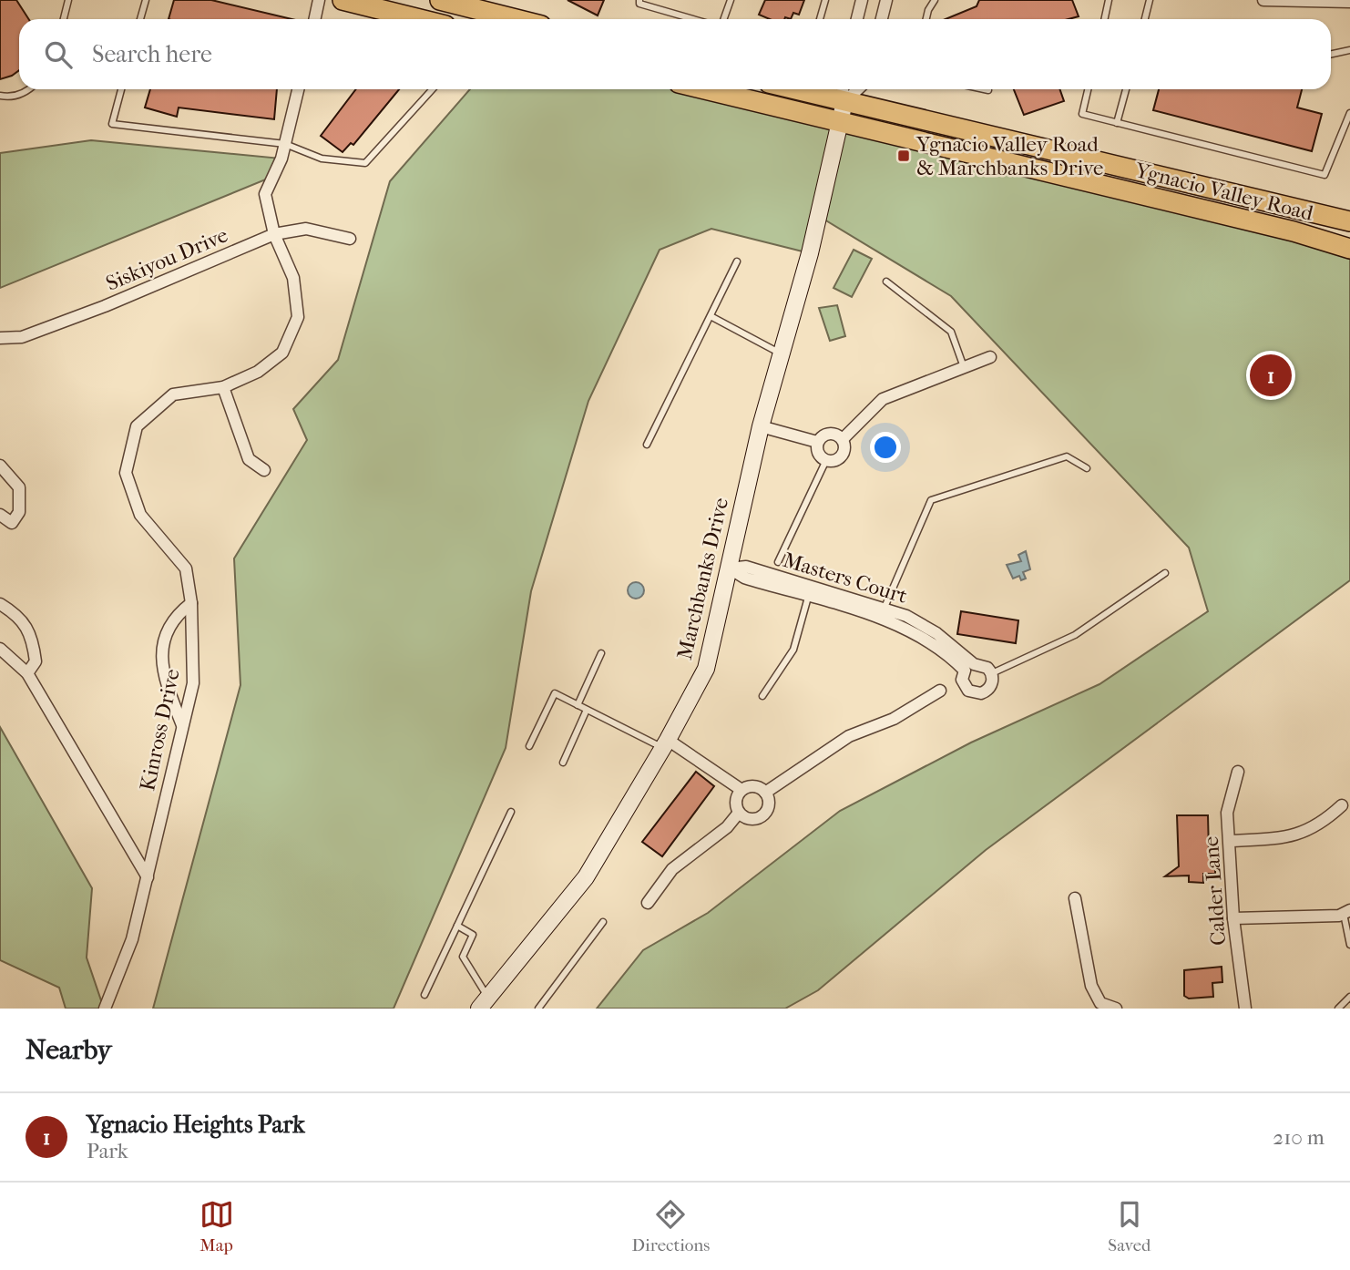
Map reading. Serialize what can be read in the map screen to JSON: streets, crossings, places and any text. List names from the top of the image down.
{
  "streets": {
    "highway": ["Ygnacio Valley Road"],
    "street": [
      "Siskiyou Drive",
      "Masters Court",
      "Marchbanks Drive",
      "Kinross Drive",
      "Calder Lane"
    ]
  },
  "crossings": [
    ["Ygnacio Valley Road", "Marchbanks Drive"],
    ["Siskiyou Drive", "Kinross Drive"],
    ["Masters Court", "Marchbanks Drive"]
  ],
  "places": {
    "transit": ["Ygnacio Valley Road & Marchbanks Drive"]
  },
  "page": {
    "search": "Search here",
    "pins": "1",
    "heading": "Nearby",
    "list": [
      {
        "mark": "1",
        "name": "Ygnacio Heights Park",
        "note": "Park",
        "value": "210 m"
      }
    ],
    "nav": ["Map", "Directions", "Saved"]
  }
}
